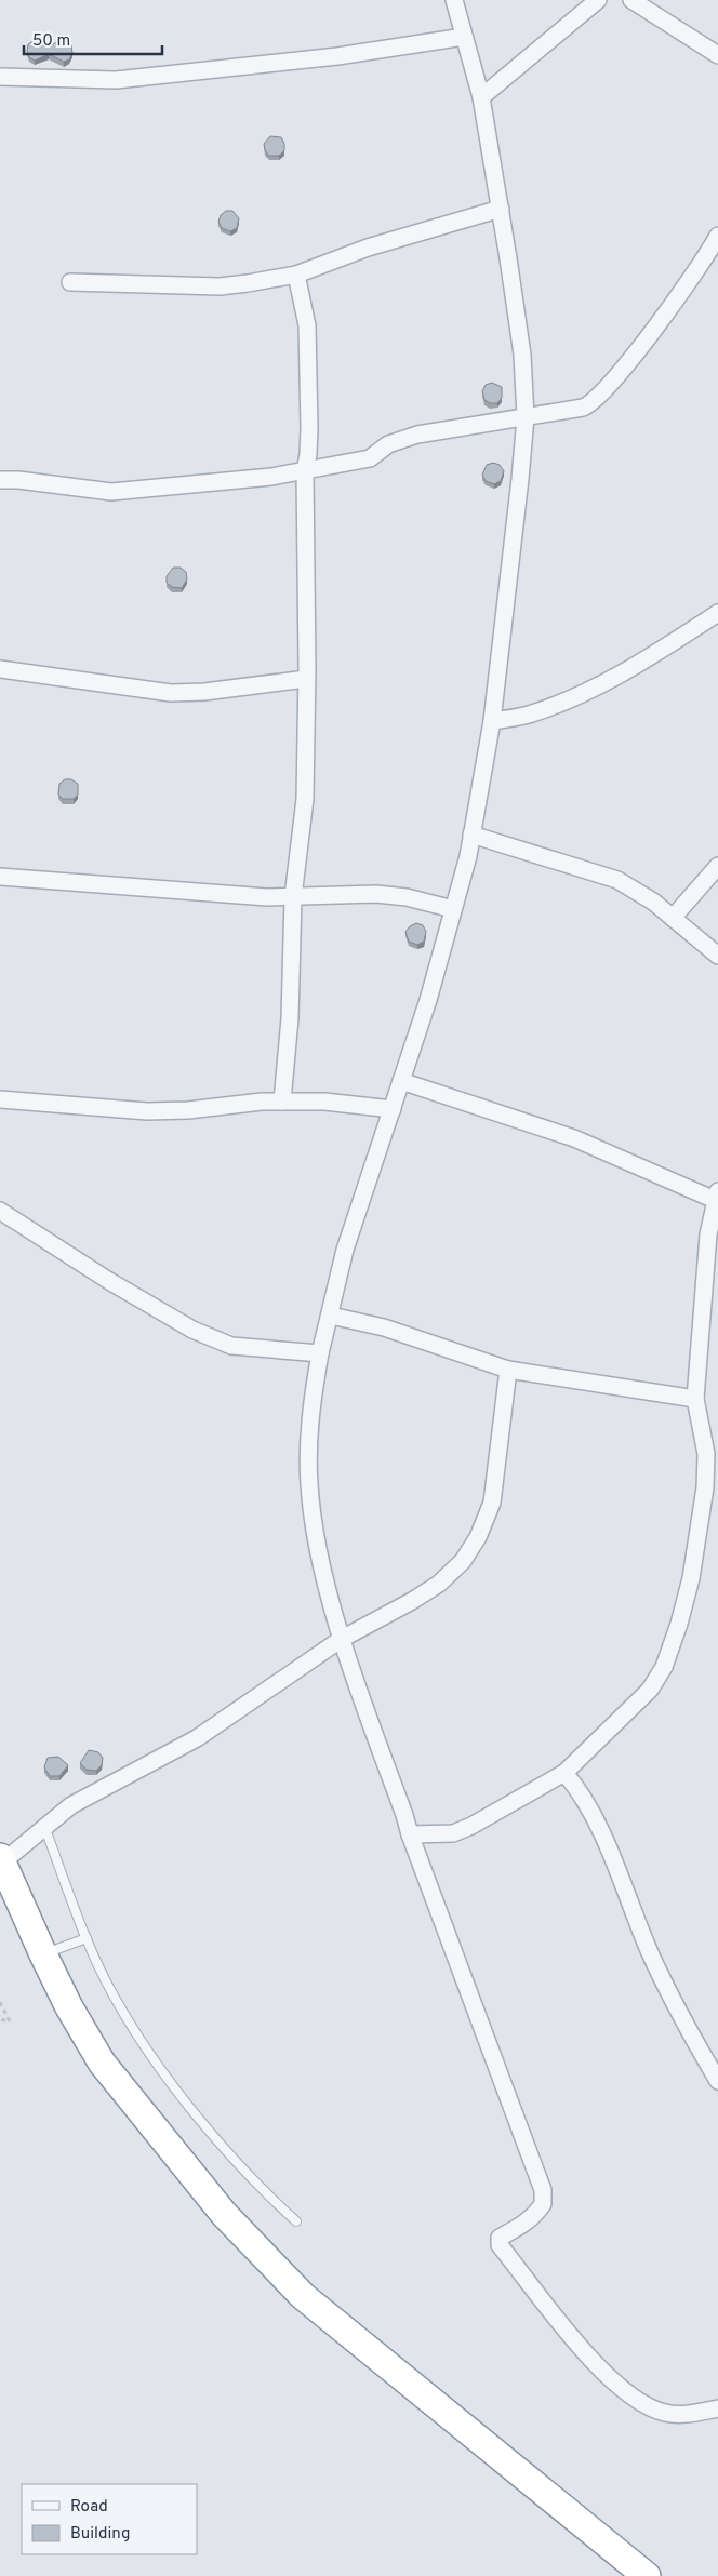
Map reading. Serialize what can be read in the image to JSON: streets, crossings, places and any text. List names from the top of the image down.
{
  "legend": ["Road", "Building"],
  "scale_bar": "50 m"
}
